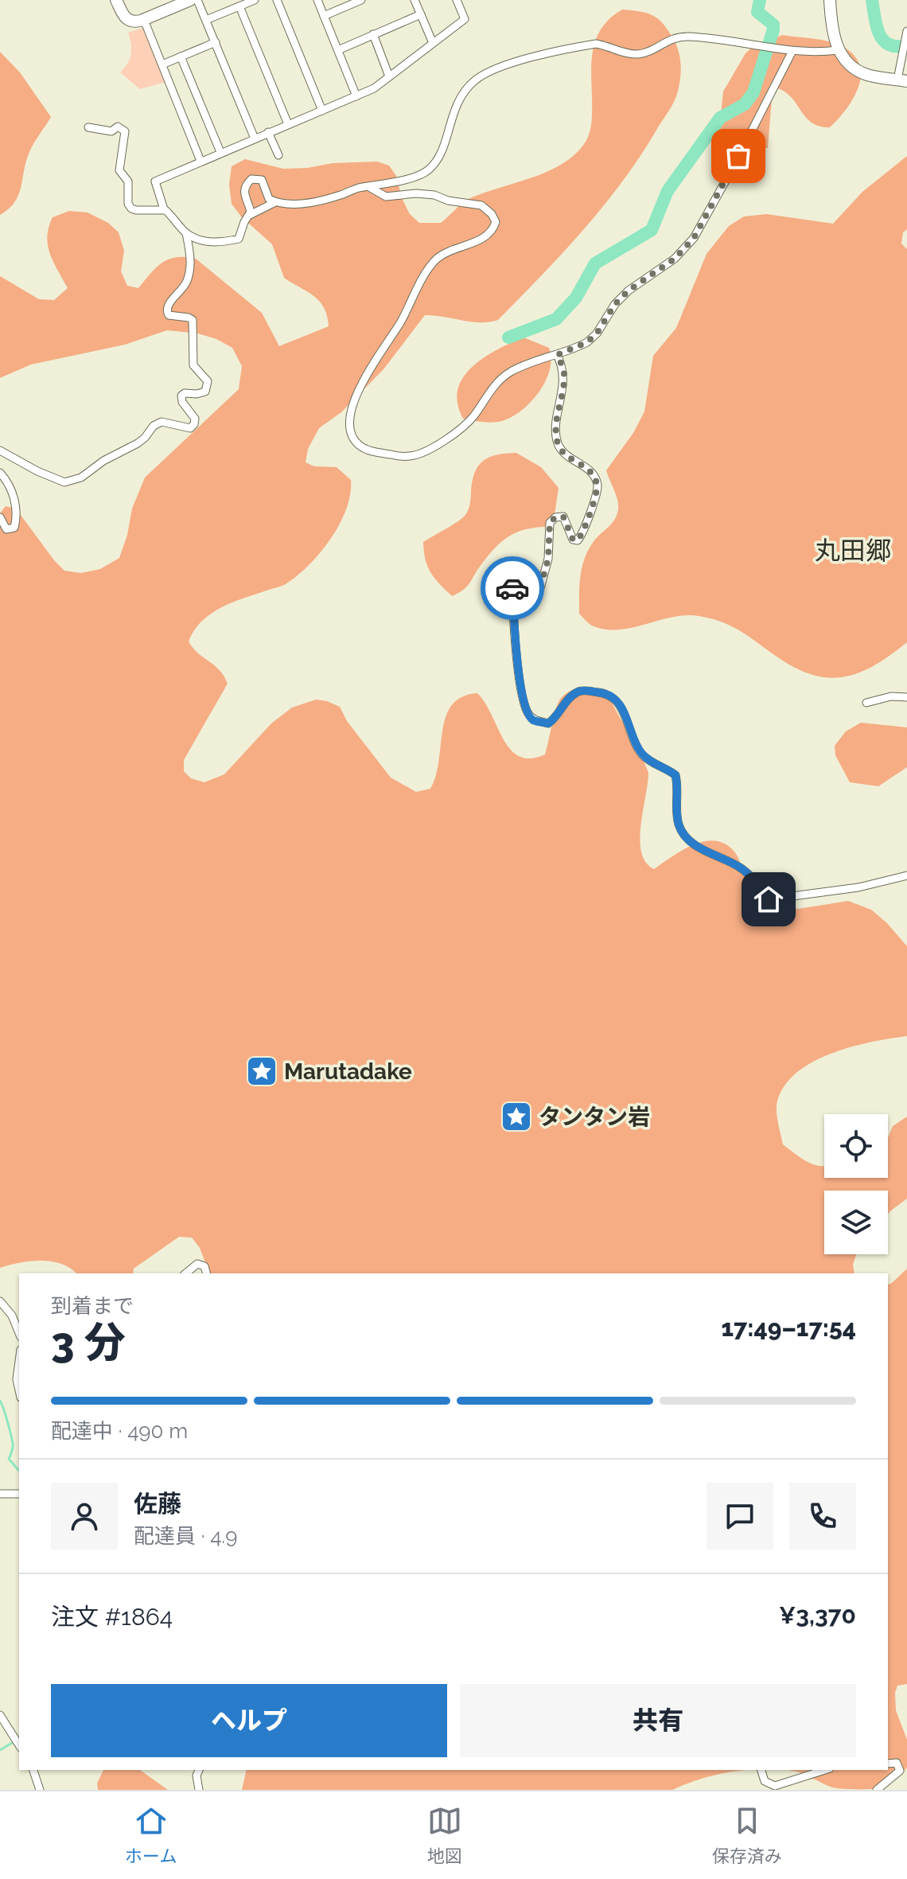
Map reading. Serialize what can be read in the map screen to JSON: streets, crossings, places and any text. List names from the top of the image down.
{
  "districts": ["丸田郷"],
  "places": {
    "place": ["Marutadake", "タンタン岩"]
  },
  "page": {
    "heading": ["3 分", "到着まで", "17:49–17:54"],
    "panel": [
      "佐藤",
      "配達員 · 4.9",
      "注文 #1864",
      "¥3,370"
    ],
    "bar": "配達中 · 490 m",
    "buttons": ["ヘルプ", "共有"],
    "tabs": ["ホーム", "地図", "保存済み"]
  }
}
